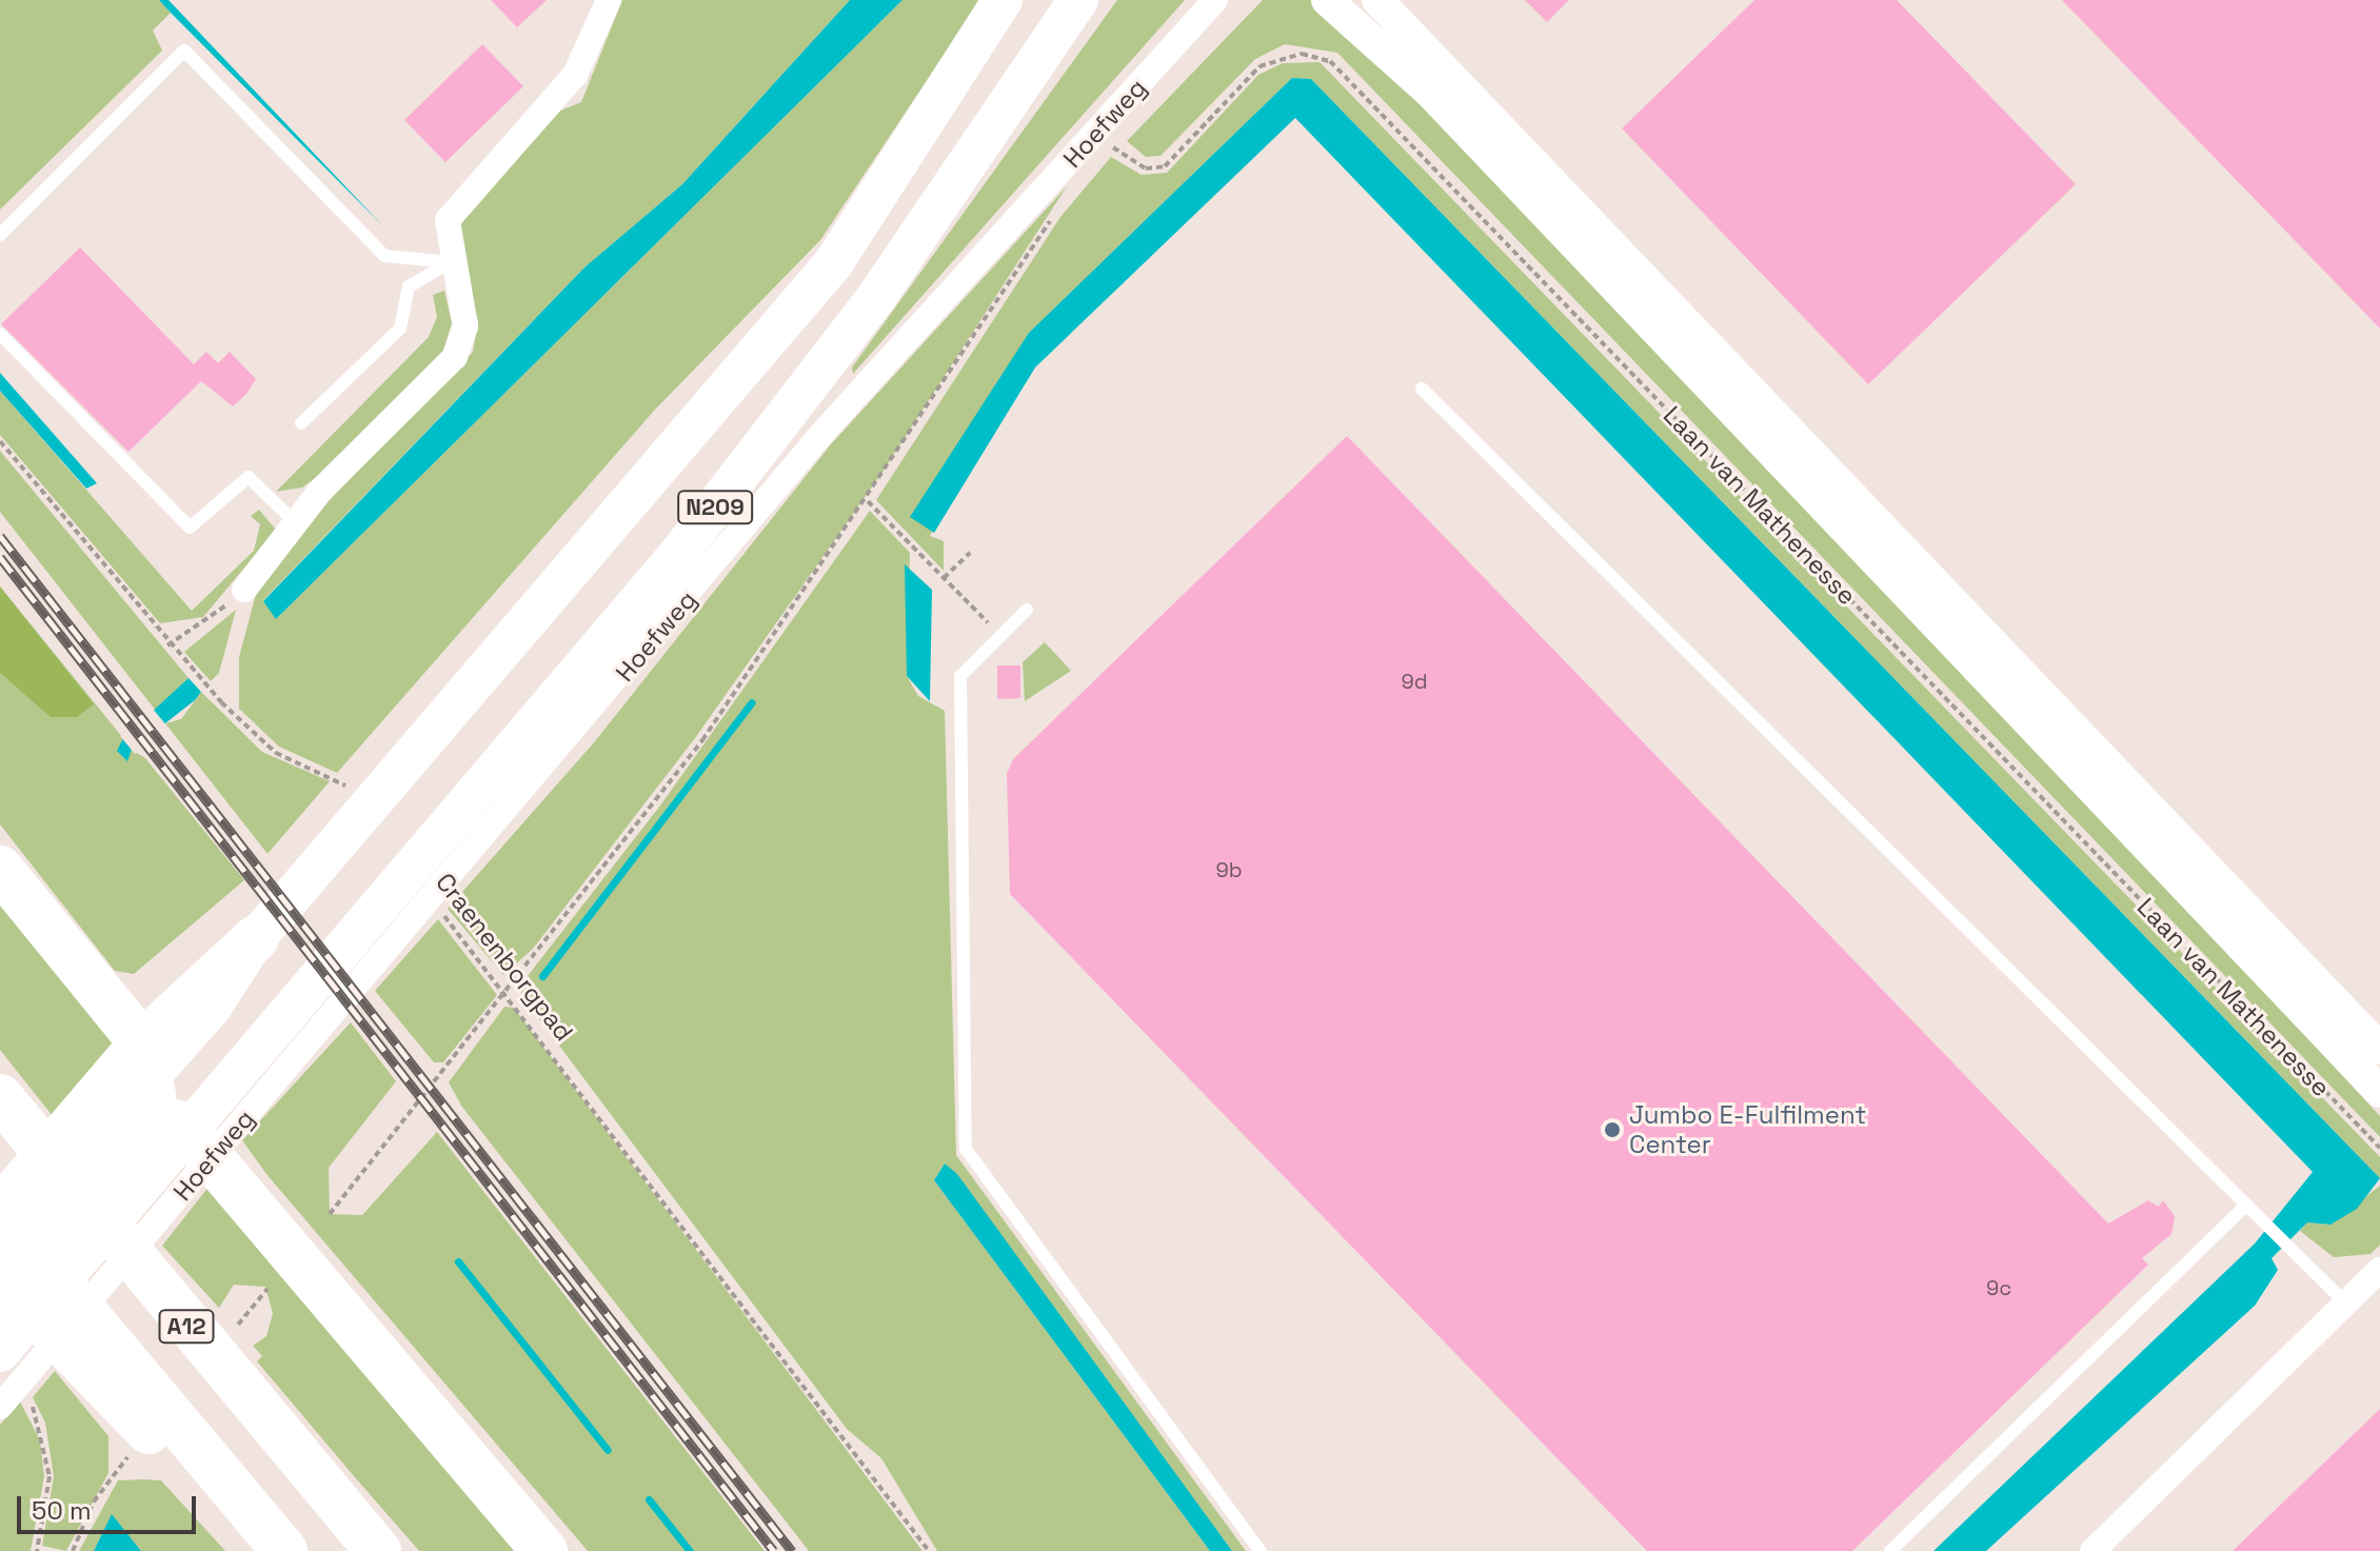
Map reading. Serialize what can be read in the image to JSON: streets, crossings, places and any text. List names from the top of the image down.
{
  "streets": {
    "highway": ["N209", "A12"],
    "main road": ["Hoefweg"],
    "street": ["Laan van Mathenesse"],
    "path": ["Craenenborgpad"]
  },
  "crossings": [
    ["Hoefweg", "Laan van Mathenesse"],
    ["Hoefweg", "N209"],
    ["N209", "A12"]
  ],
  "places": ["Jumbo E-Fulfilment Center"],
  "house_numbers": ["9d", "9b", "9c"],
  "scale_bar": "50 m"
}
